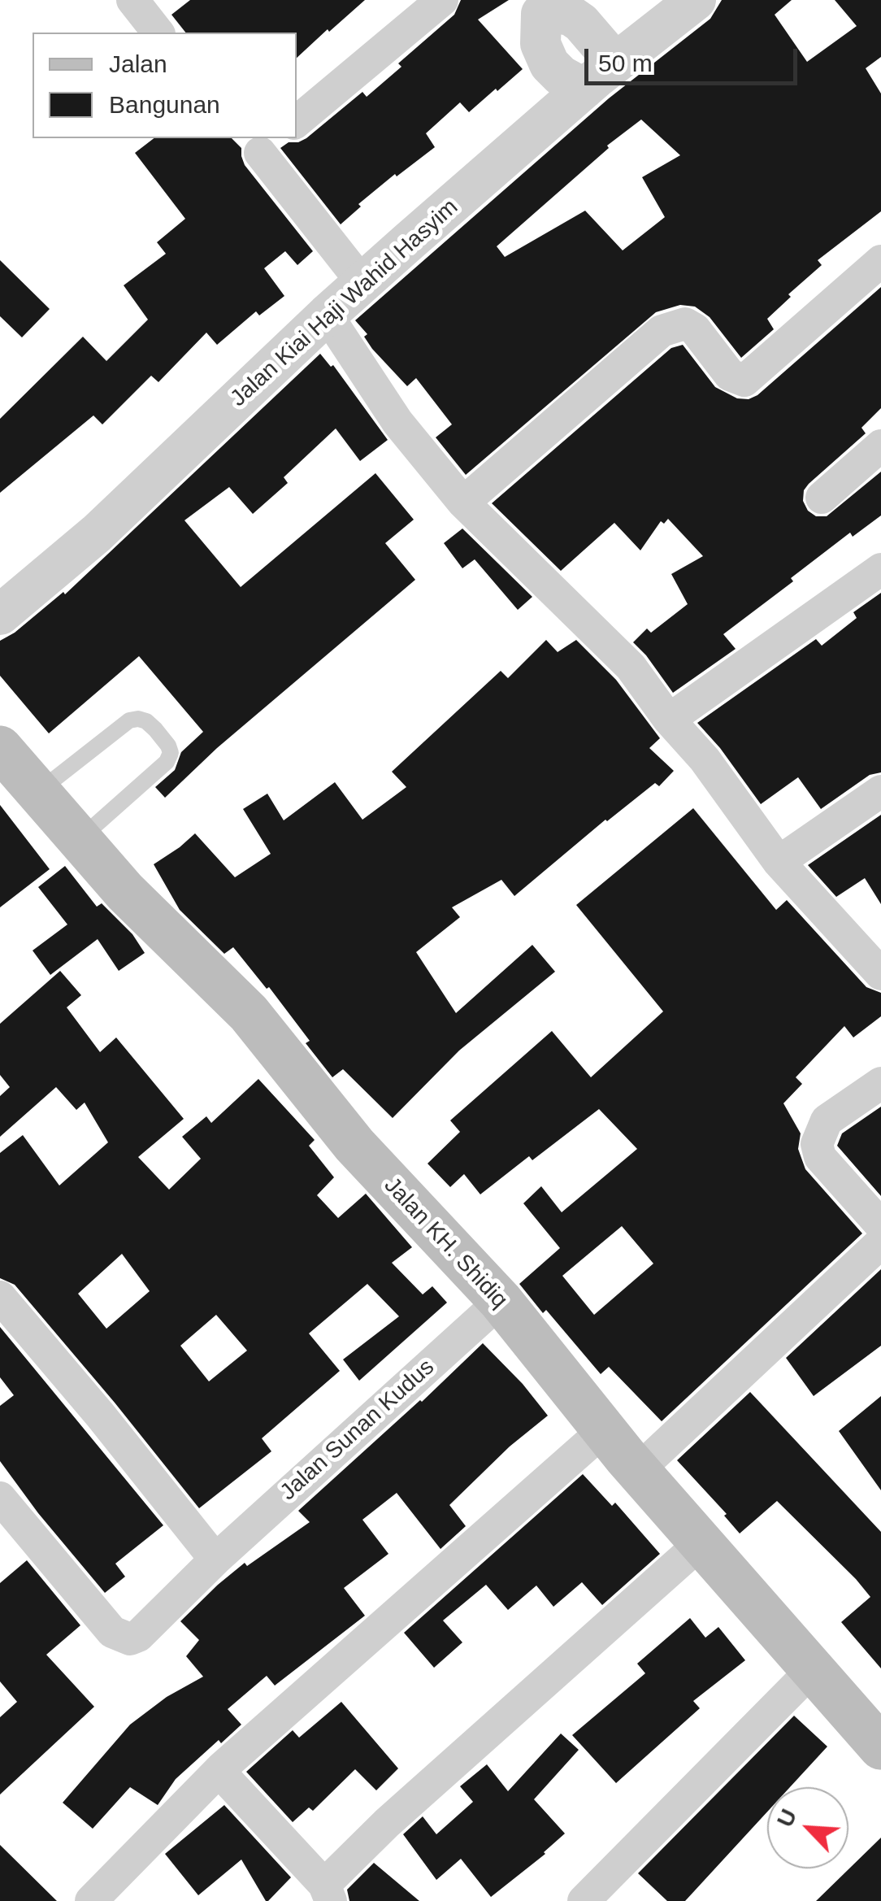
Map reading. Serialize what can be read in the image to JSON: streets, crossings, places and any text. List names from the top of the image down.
{
  "streets": {
    "main road": ["Jalan KH. Shidiq"],
    "street": ["Jalan Kiai Haji Wahid Hasyim", "Jalan Sunan Kudus"]
  },
  "crossings": [
    ["Jalan KH. Shidiq", "Jalan Sunan Kudus"]
  ],
  "legend": ["Jalan", "Bangunan"],
  "scale_bar": "50 m",
  "north": "top left"
}
